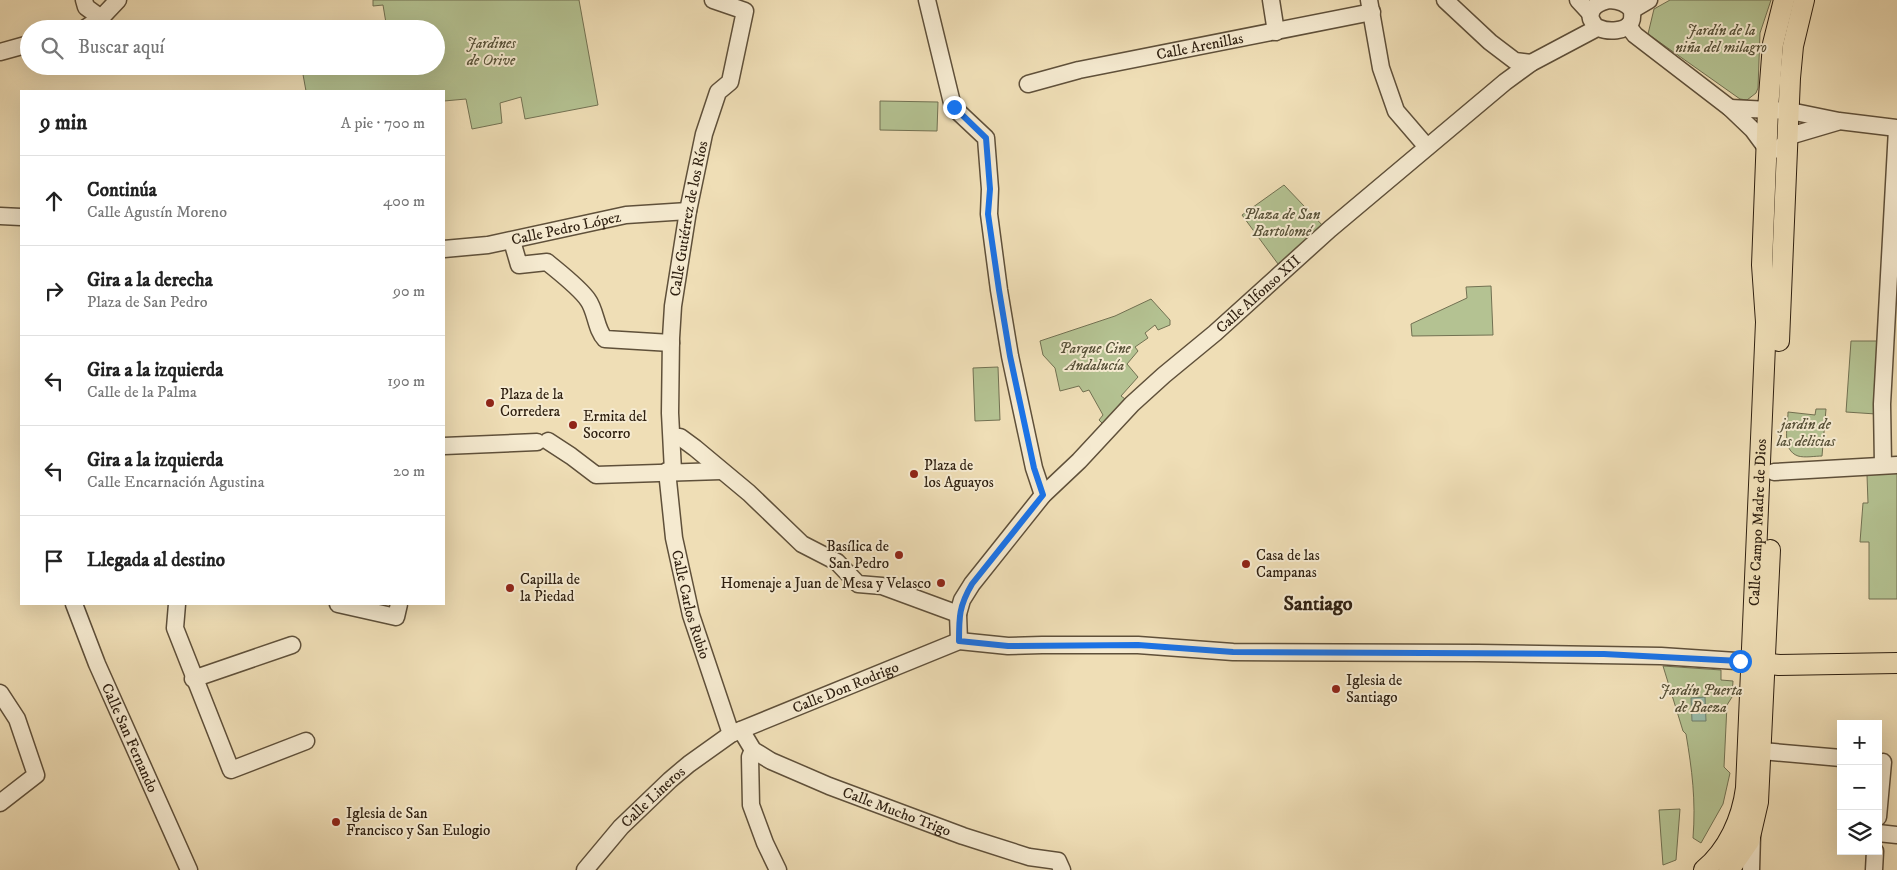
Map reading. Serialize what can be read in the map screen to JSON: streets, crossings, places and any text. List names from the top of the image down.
{
  "streets": {
    "main road": ["Calle Campo Madre de Dios"],
    "street": [
      "Calle Arenillas",
      "Calle Gutiérrez de los Ríos",
      "Calle Pedro López",
      "Calle Alfonso XII",
      "Calle Carlos Rubio",
      "Calle Don Rodrigo",
      "Calle San Fernando",
      "Calle Lineros",
      "Calle Mucho Trigo"
    ]
  },
  "crossings": [
    ["Calle Gutiérrez de los Ríos", "Calle Pedro López"],
    ["Calle Gutiérrez de los Ríos", "Calle Carlos Rubio"],
    ["Calle Carlos Rubio", "Calle Don Rodrigo"],
    ["Calle Carlos Rubio", "Calle Lineros"],
    ["Calle Carlos Rubio", "Calle Mucho Trigo"],
    ["Calle Don Rodrigo", "Calle Lineros"],
    ["Calle Don Rodrigo", "Calle Mucho Trigo"],
    ["Calle Lineros", "Calle Mucho Trigo"]
  ],
  "districts": ["Santiago"],
  "parks": [
    "Jardín de la niña del milagro",
    "Jardines de Orive",
    "Plaza de San Bartolomé",
    "Parque Cine Andalucía",
    "jardin de las delicias",
    "Jardín Puerta de Baeza"
  ],
  "places": [
    "Plaza de la Corredera",
    "Ermita del Socorro",
    "Plaza de los Aguayos",
    "Basílica de San Pedro",
    "Casa de las Campanas",
    "Homenaje a Juan de Mesa y Velasco",
    "Capilla de la Piedad",
    "Iglesia de Santiago",
    "Iglesia de San Francisco y San Eulogio"
  ],
  "page": {
    "search": "Buscar aquí",
    "heading": ["9 min", "A pie · 700 m"],
    "list": [
      ["Continúa", "Calle Agustín Moreno", "400 m"],
      ["Gira a la derecha", "Plaza de San Pedro", "90 m"],
      ["Gira a la izquierda", "Calle de la Palma", "190 m"],
      ["Gira a la izquierda", "Calle Encarnación Agustina", "20 m"],
      "Llegada al destino"
    ],
    "map_buttons": ["+", "−"]
  }
}
